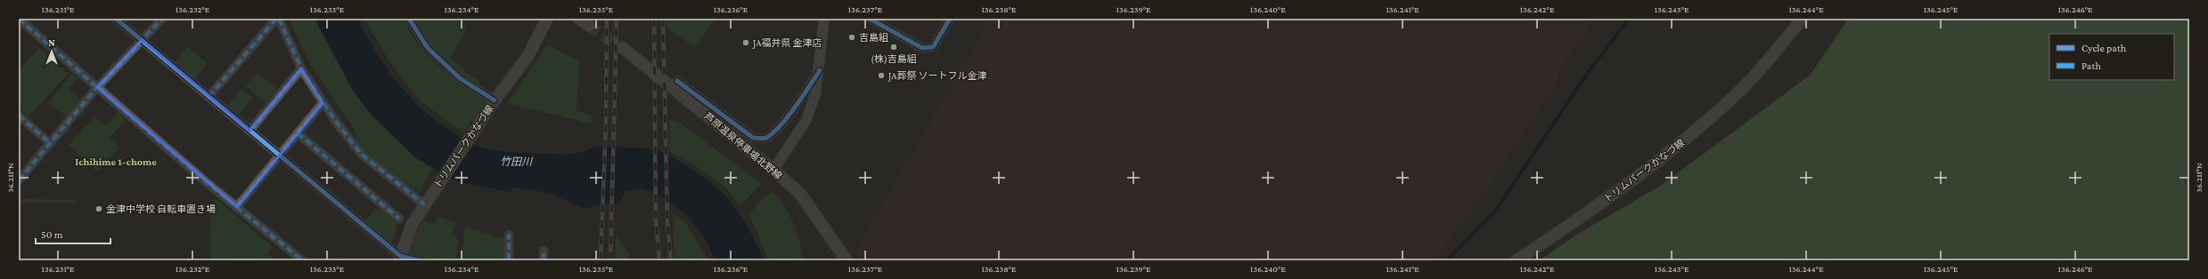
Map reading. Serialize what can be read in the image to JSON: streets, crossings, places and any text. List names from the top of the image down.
{
  "streets": {
    "main road": ["芦原温泉停車場北野線", "トリムパークかなづ線"]
  },
  "districts": ["Ichihime 1-chome"],
  "water": ["竹田川"],
  "places": [
    "吉島組",
    "JA福井県 金津店",
    "(株)吉島組",
    "JA葬祭 ソートフル金津",
    "金津中学校 自転車置き場"
  ],
  "legend": ["Cycle path", "Path"],
  "scale_bar": "50 m",
  "north": "top",
  "coordinates": [
    "136.231°E",
    "136.232°E",
    "136.233°E",
    "136.234°E",
    "136.235°E",
    "136.236°E",
    "136.237°E",
    "136.238°E",
    "136.239°E",
    "136.240°E",
    "136.241°E",
    "136.242°E",
    "136.243°E",
    "136.244°E",
    "136.245°E",
    "136.246°E",
    "36.211°N"
  ]
}
